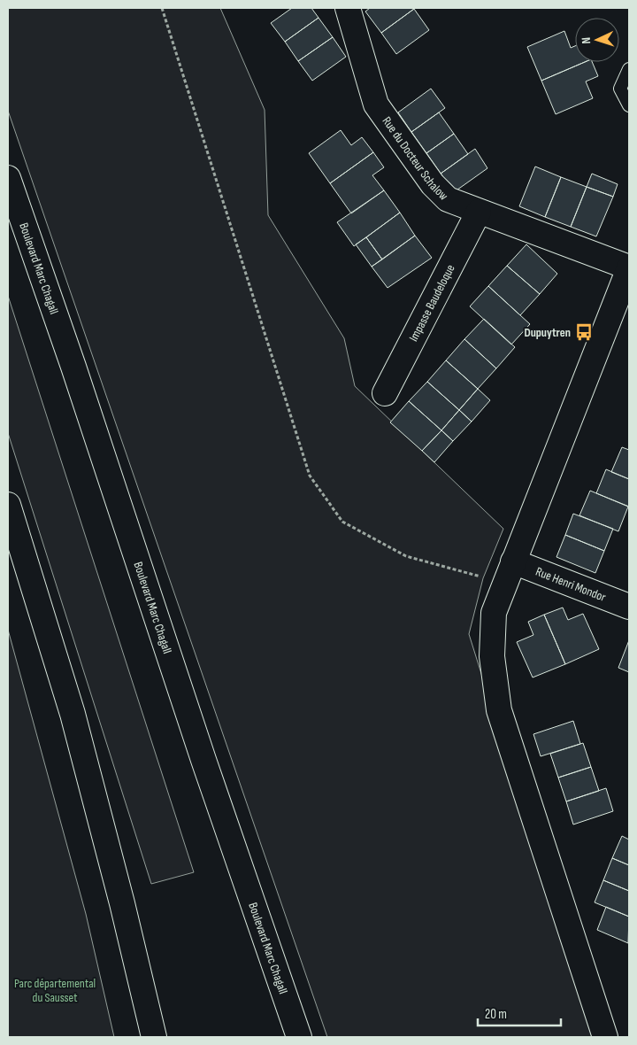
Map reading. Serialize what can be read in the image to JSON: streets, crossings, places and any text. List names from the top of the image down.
{
  "streets": {
    "main road": [
      "Rue du Docteur Schalow",
      "Boulevard Marc Chagall",
      "Impasse Baudeloque",
      "Rue Henri Mondor"
    ]
  },
  "crossings": [
    ["Rue du Docteur Schalow", "Impasse Baudeloque"]
  ],
  "parks": ["Parc départemental du Sausset"],
  "places": {
    "bus stop": ["Dupuytren"]
  },
  "scale_bar": "20 m",
  "north": "left"
}
